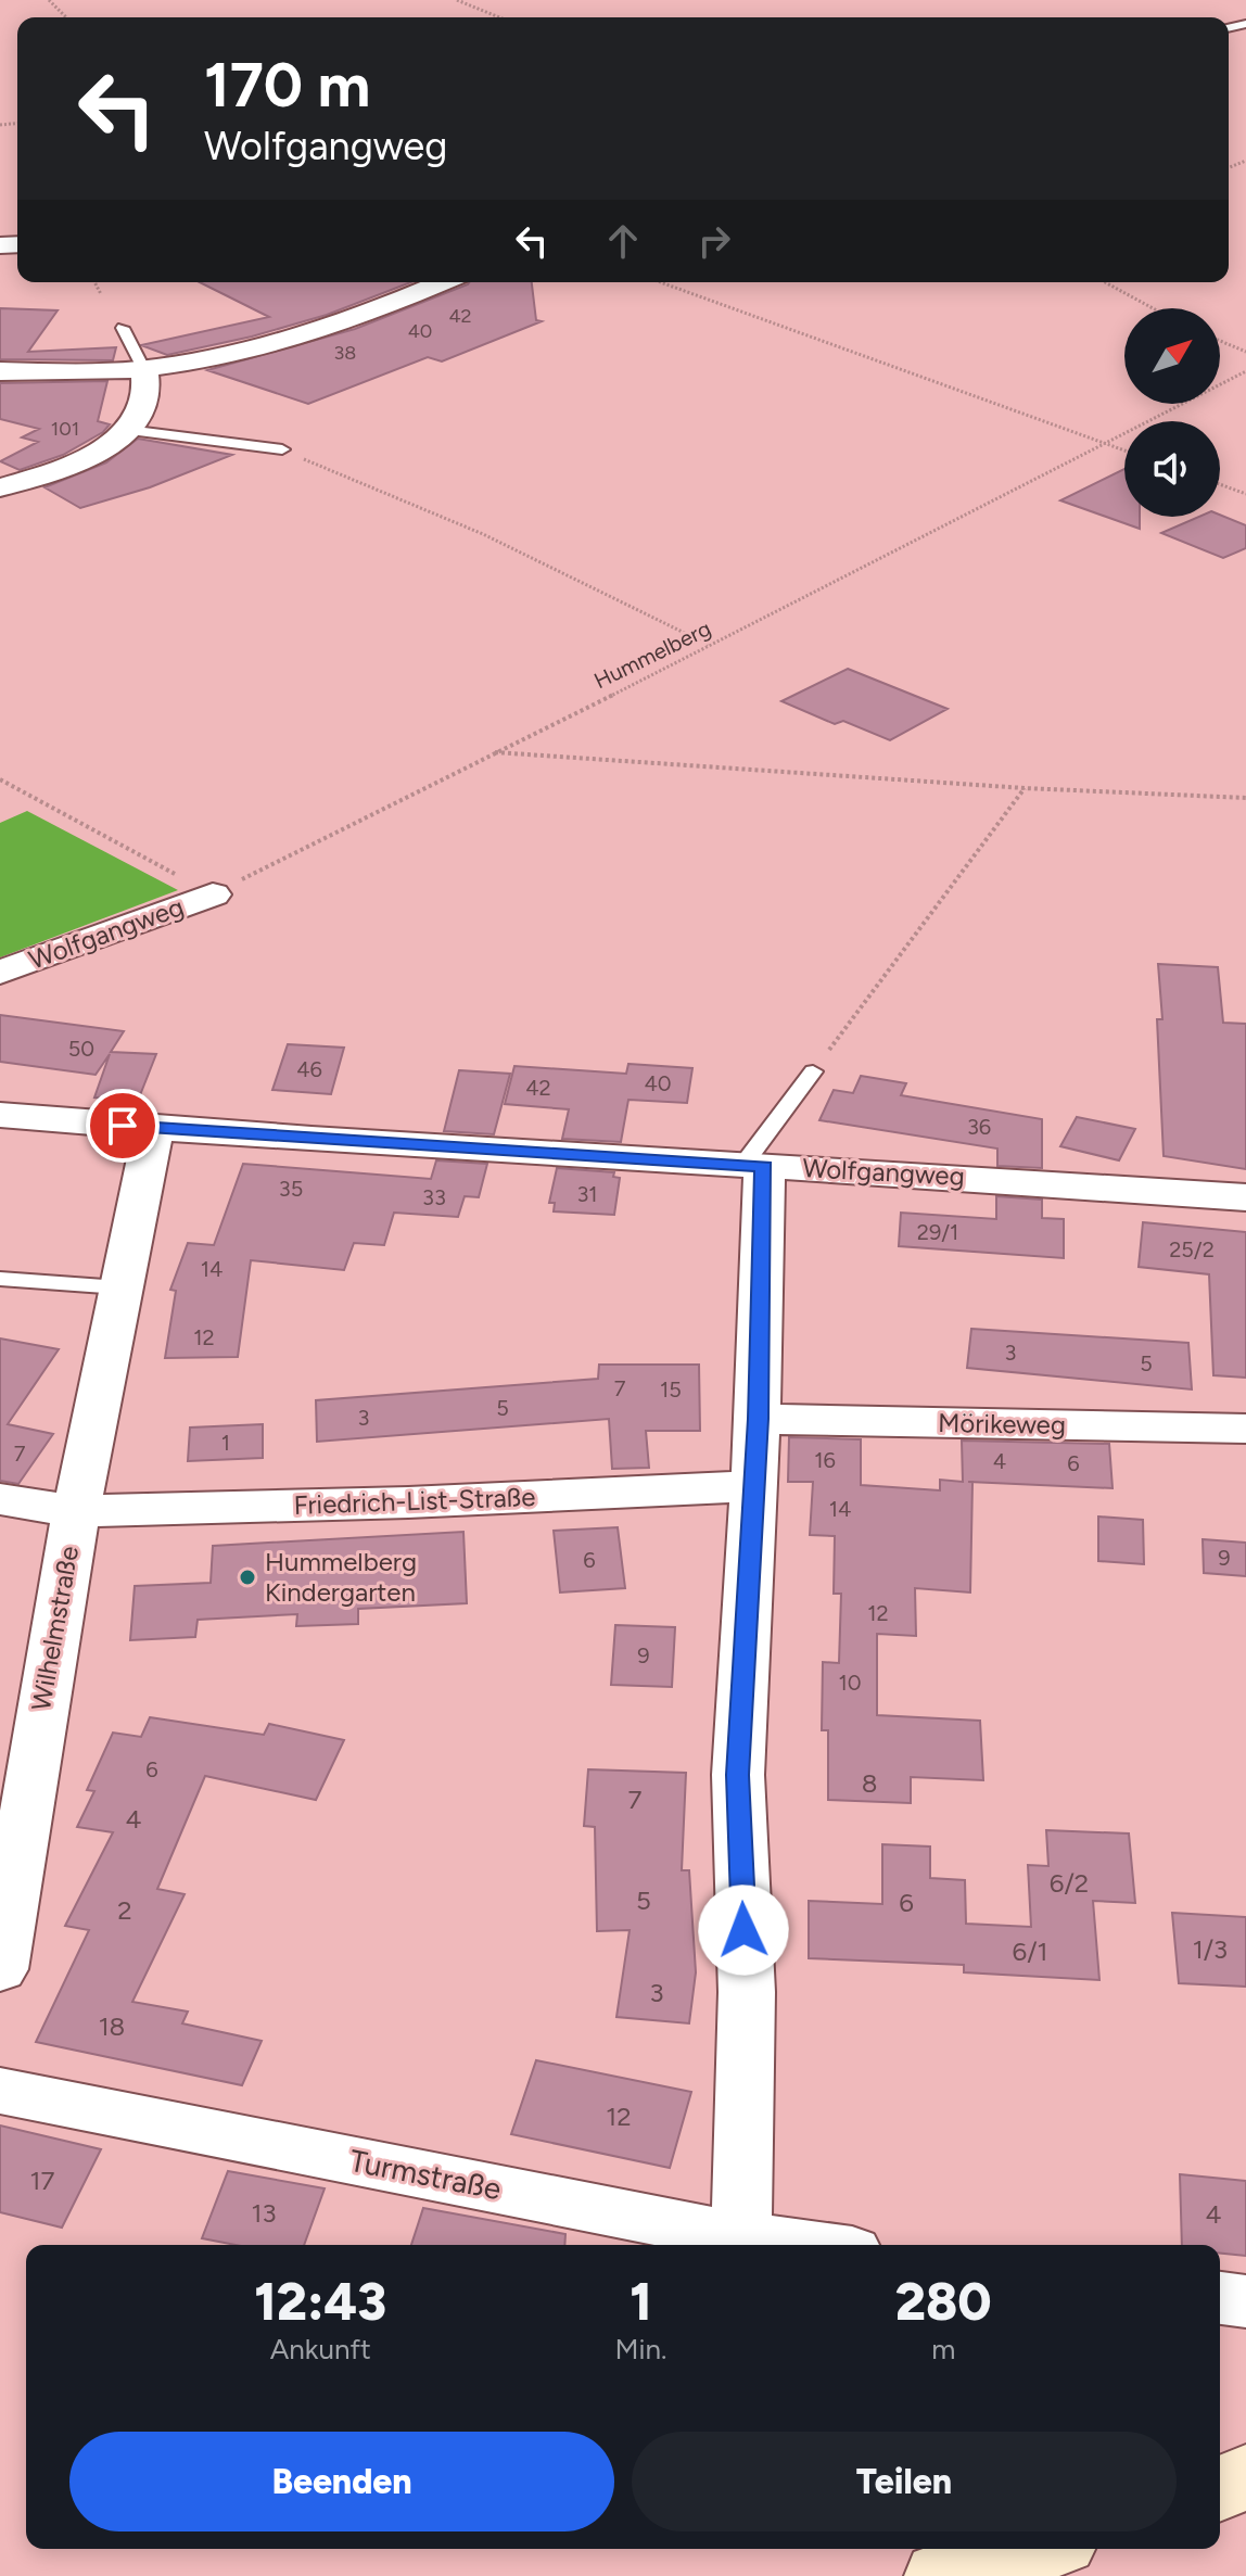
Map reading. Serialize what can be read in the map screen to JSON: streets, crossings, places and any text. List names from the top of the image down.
{
  "streets": {
    "street": [
      "Wolfgangweg",
      "Mörikeweg",
      "Friedrich-List-Straße",
      "Wilhelmstraße",
      "Turmstraße"
    ],
    "path": ["Hummelberg"]
  },
  "crossings": [
    ["Hummelberg", "Wolfgangweg"],
    ["Wolfgangweg", "Wilhelmstraße"],
    ["Friedrich-List-Straße", "Wilhelmstraße"]
  ],
  "places": ["Hummelberg Kindergarten"],
  "house_numbers": [
    "42",
    "40",
    "38",
    "101",
    "50",
    "46",
    "40",
    "42",
    "36",
    "35",
    "31",
    "33",
    "29/1",
    "25/2",
    "14",
    "12",
    "3",
    "5",
    "7",
    "15",
    "5",
    "3",
    "1",
    "7",
    "16",
    "4",
    "6",
    "14",
    "9",
    "6",
    "12",
    "9",
    "10",
    "6",
    "8",
    "7",
    "4",
    "6/2",
    "5",
    "6",
    "2",
    "1/3",
    "6/1",
    "3",
    "18",
    "12",
    "17",
    "13",
    "4"
  ],
  "north": "top right",
  "page": {
    "turn": ["170 m", "Wolfgangweg"],
    "eta": [
      "12:43",
      "Ankunft",
      "1",
      "Min.",
      "280",
      "m"
    ],
    "buttons": ["Beenden", "Teilen"]
  }
}
